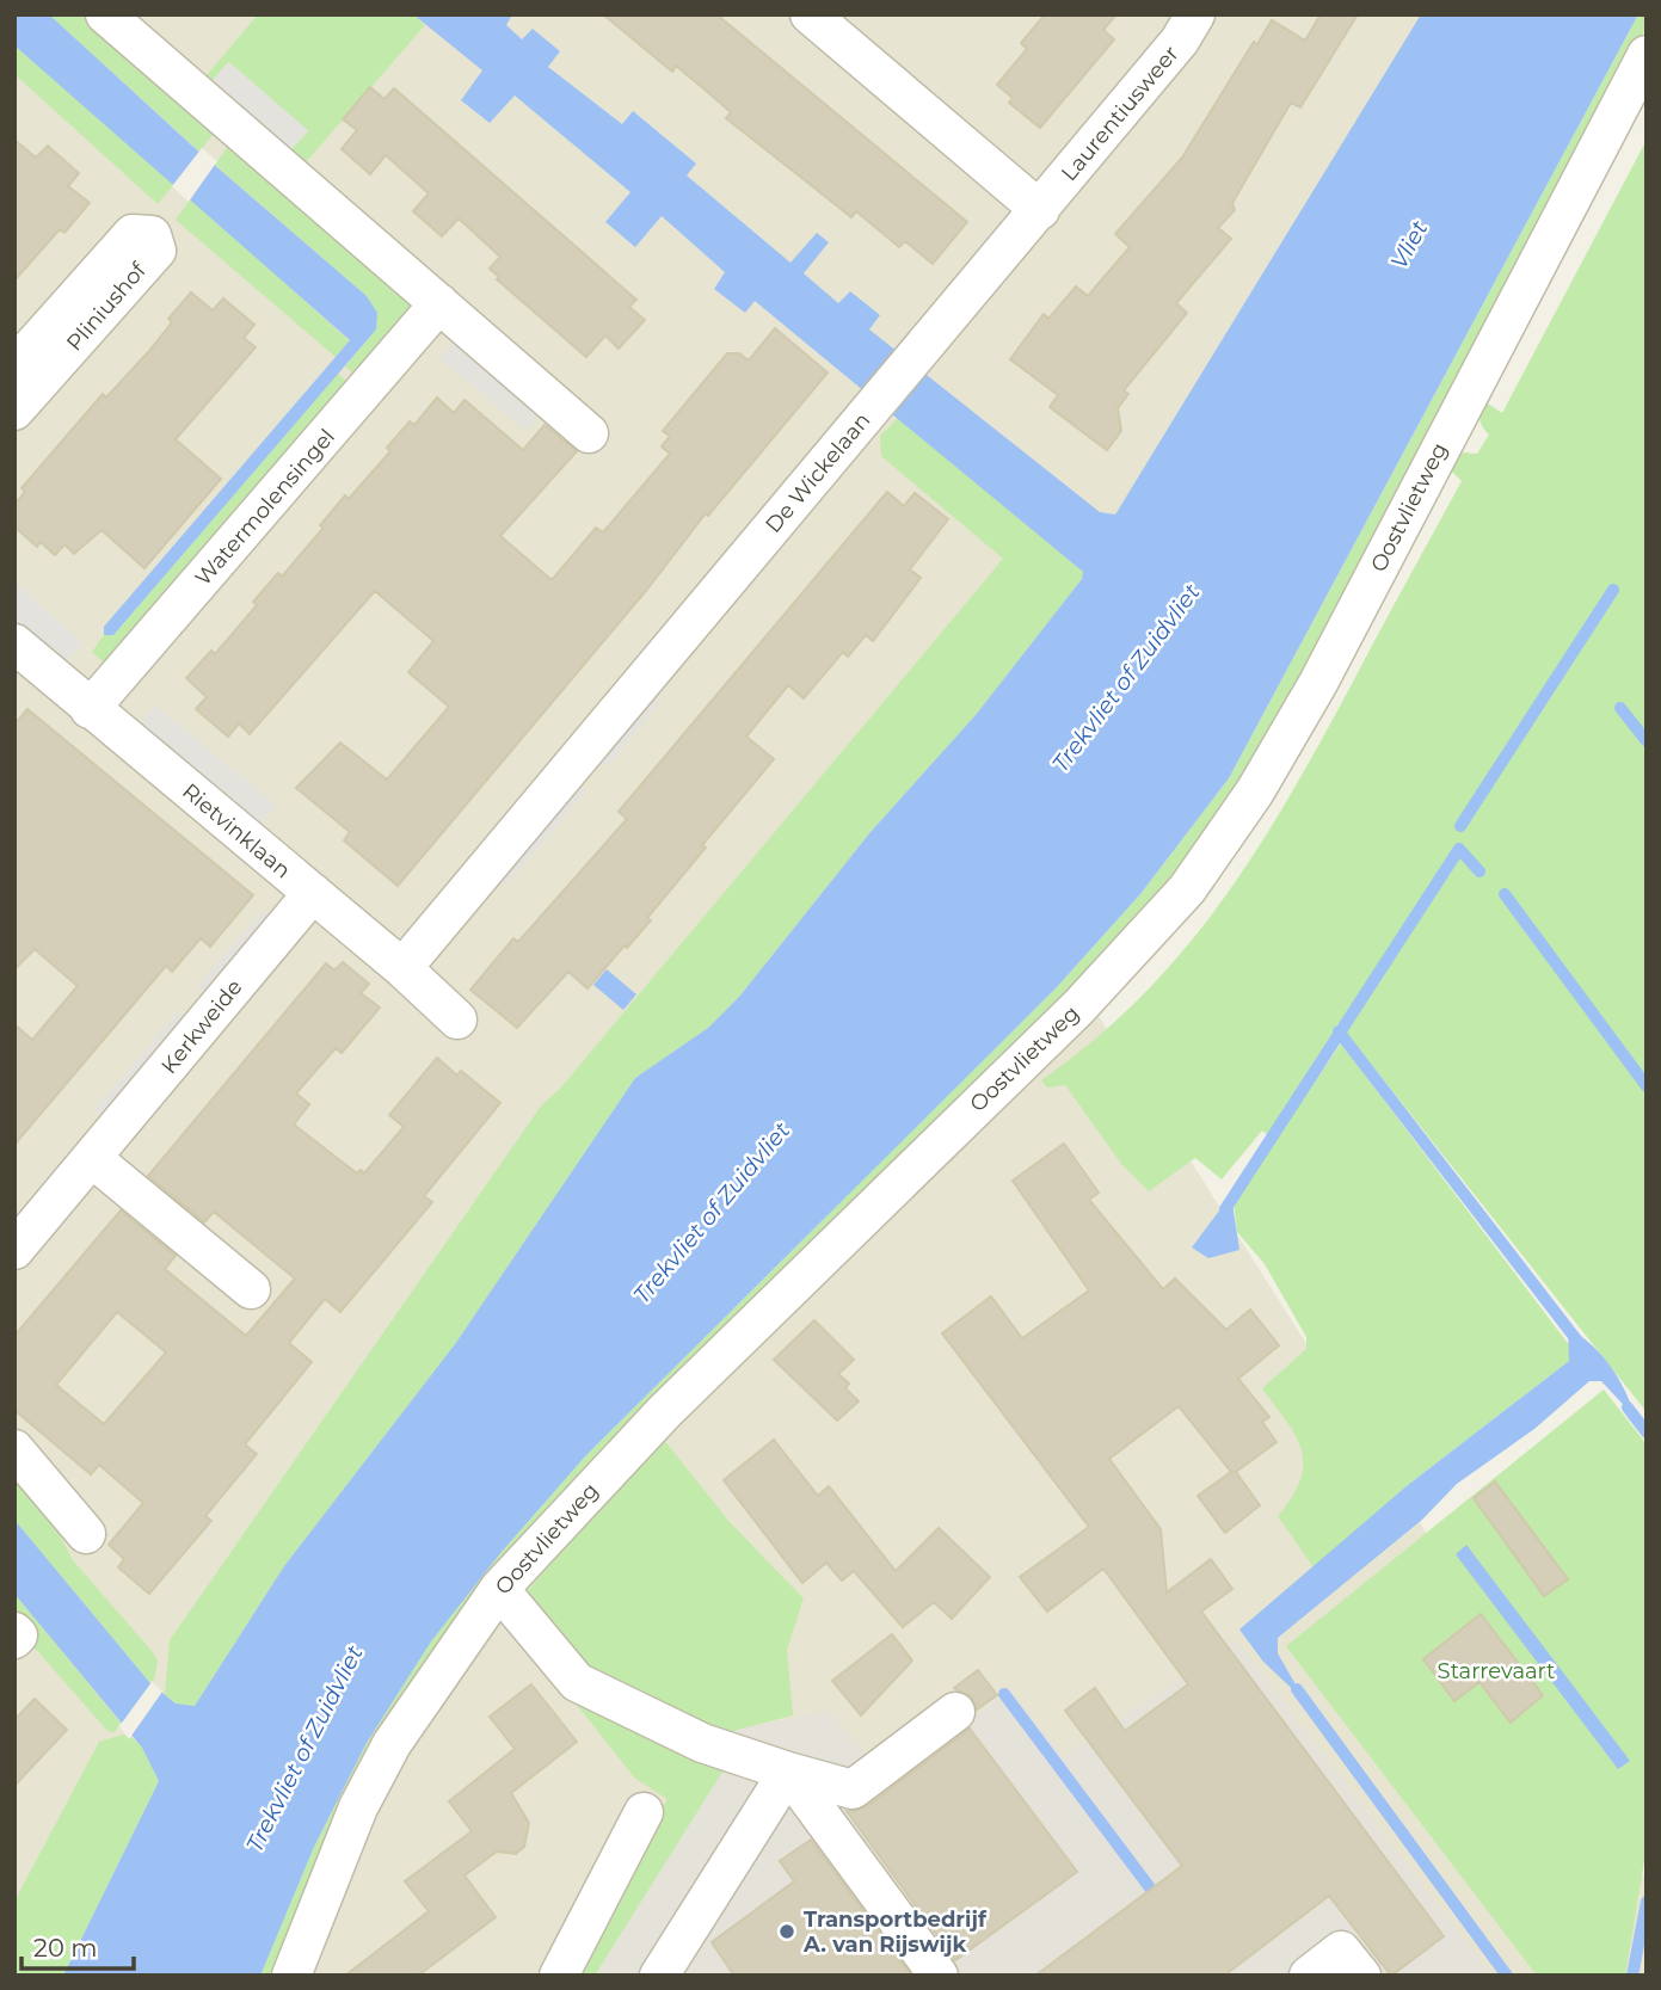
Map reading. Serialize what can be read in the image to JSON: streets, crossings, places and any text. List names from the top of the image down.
{
  "streets": {
    "street": [
      "Laurentiusweer",
      "Pliniushof",
      "De Wickelaan",
      "Watermolensingel",
      "Oostvlietweg",
      "Rietvinklaan",
      "Kerkweide"
    ]
  },
  "crossings": [
    ["Laurentiusweer", "De Wickelaan"],
    ["De Wickelaan", "Rietvinklaan"],
    ["Watermolensingel", "Rietvinklaan"],
    ["Rietvinklaan", "Kerkweide"]
  ],
  "water": ["Vliet", "Trekvliet of Zuidvliet"],
  "parks": ["Starrevaart"],
  "places": ["Transportbedrijf A. van Rijswijk"],
  "scale_bar": "20 m"
}
